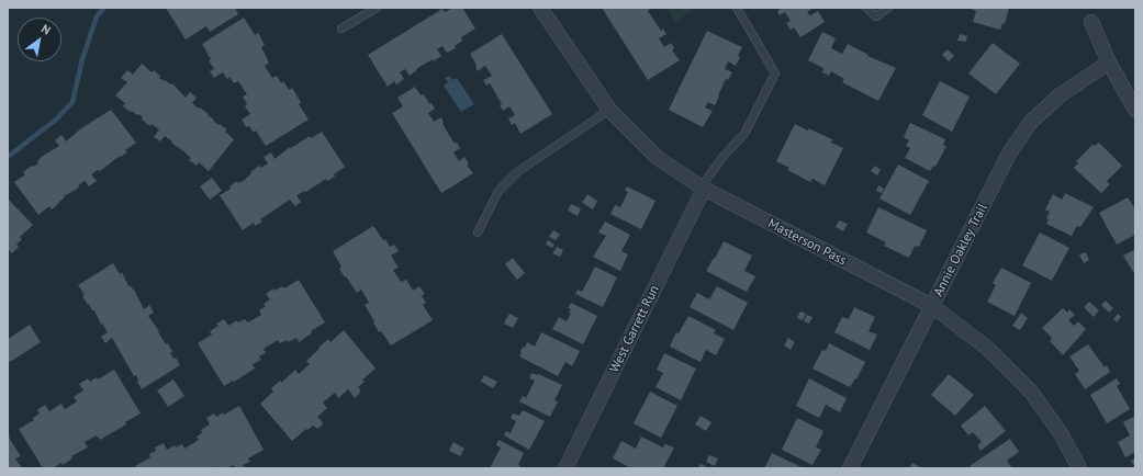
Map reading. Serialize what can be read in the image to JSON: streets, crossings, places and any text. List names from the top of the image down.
{
  "streets": {
    "street": ["Masterson Pass", "Annie Oakley Trail", "West Garrett Run"]
  },
  "crossings": [
    ["Masterson Pass", "Annie Oakley Trail"],
    ["Masterson Pass", "West Garrett Run"]
  ],
  "north": "top right"
}
